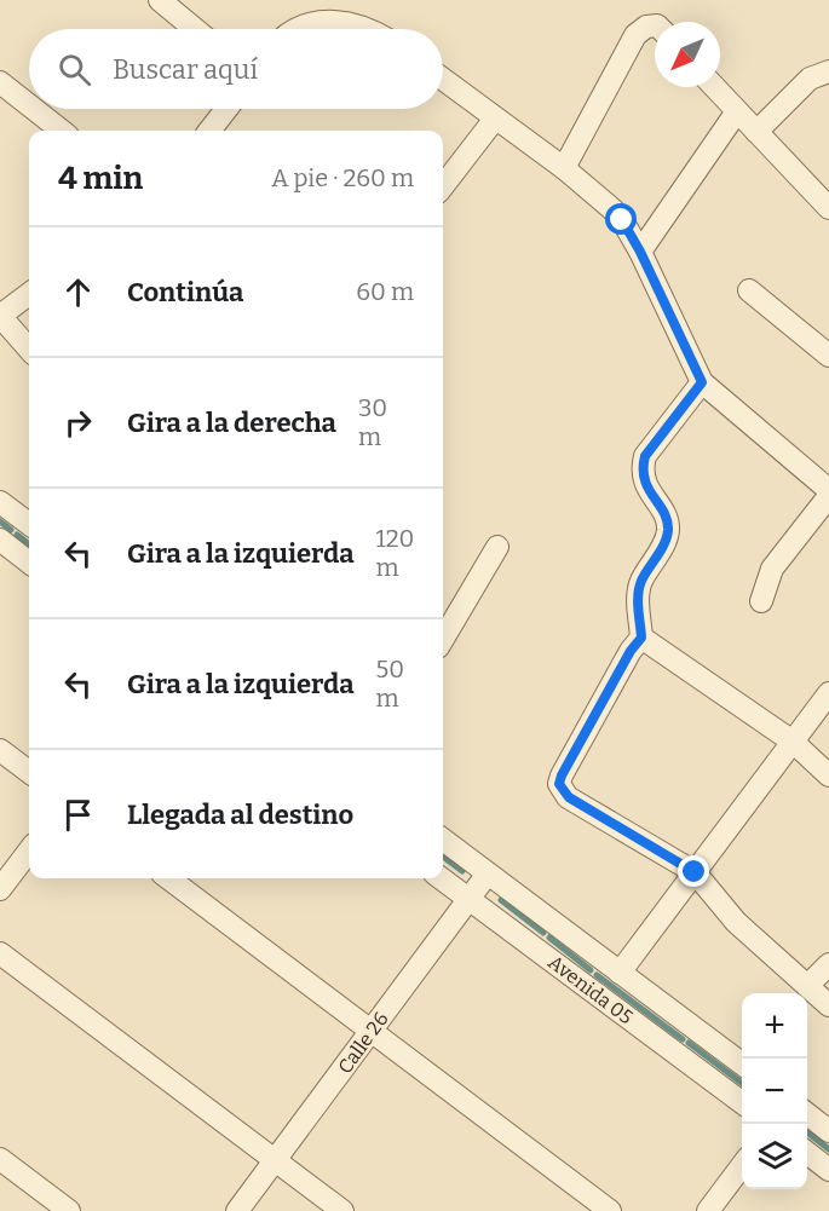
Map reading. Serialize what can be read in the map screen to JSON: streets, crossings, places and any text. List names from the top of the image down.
{
  "streets": {
    "street": ["Avenida 05", "Calle 26"]
  },
  "crossings": [
    ["Avenida 05", "Calle 26"]
  ],
  "north": "bottom left",
  "page": {
    "search": "Buscar aquí",
    "heading": ["4 min", "A pie · 260 m"],
    "list": [
      ["Continúa", "60 m"],
      ["Gira a la derecha", "30 m"],
      ["Gira a la izquierda", "120 m"],
      ["Gira a la izquierda", "50 m"],
      "Llegada al destino"
    ],
    "map_buttons": ["+", "−"]
  }
}
